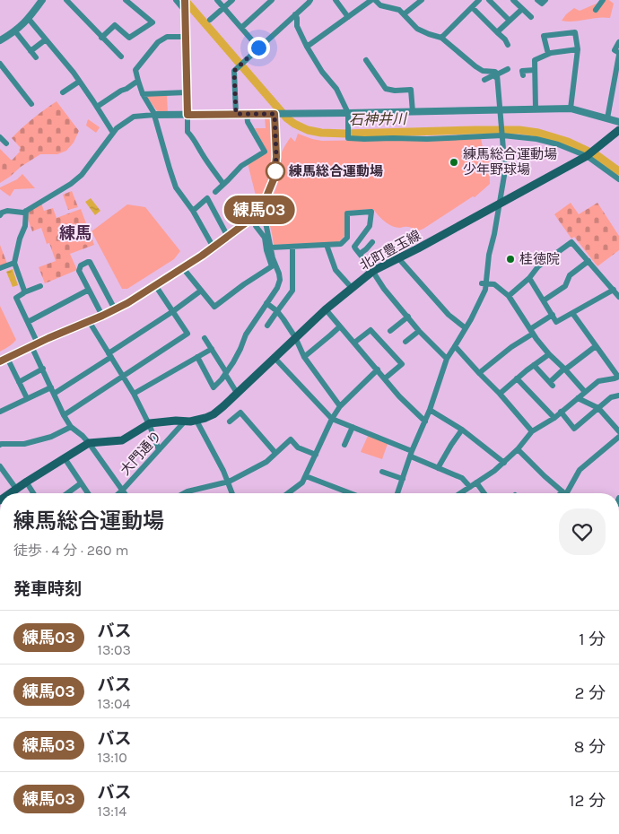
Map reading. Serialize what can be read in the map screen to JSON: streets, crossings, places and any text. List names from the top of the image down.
{
  "streets": {
    "main road": ["北町豊玉線"],
    "street": ["大門通り"]
  },
  "crossings": [
    ["北町豊玉線", "大門通り"]
  ],
  "districts": ["練馬"],
  "water": ["石神井川"],
  "places": ["練馬総合運動場 少年野球場", "練馬総合運動場", "桂徳院"],
  "lines": ["bus line 練馬03"],
  "page": {
    "on_map": "練馬03",
    "heading": [
      ["練馬総合運動場", "徒歩 · 4 分 · 260 m"],
      "発車時刻"
    ],
    "list": [
      {
        "mark": "練馬03",
        "name": "バス",
        "note": "13:03",
        "value": "1 分"
      },
      {
        "mark": "練馬03",
        "name": "バス",
        "note": "13:04",
        "value": "2 分"
      },
      {
        "mark": "練馬03",
        "name": "バス",
        "note": "13:10",
        "value": "8 分"
      },
      {
        "mark": "練馬03",
        "name": "バス",
        "note": "13:14",
        "value": "12 分"
      }
    ]
  }
}
